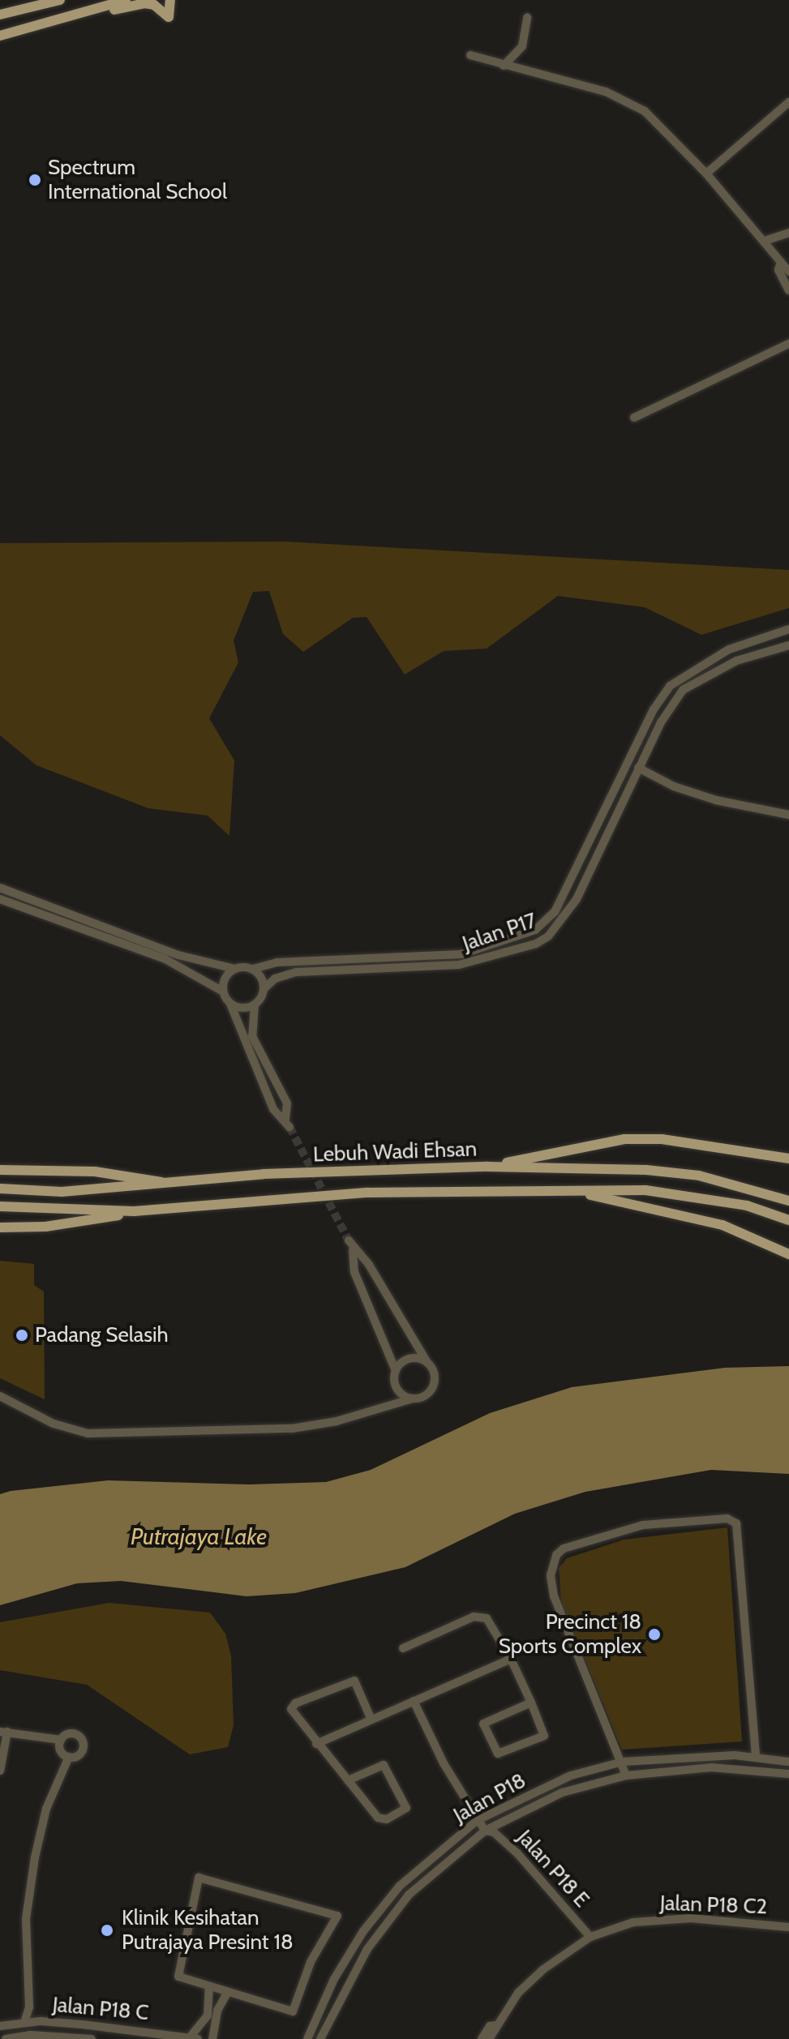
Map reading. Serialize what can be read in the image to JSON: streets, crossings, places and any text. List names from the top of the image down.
{
  "streets": {
    "main road": ["Lebuh Wadi Ehsan"],
    "street": [
      "Jalan P17",
      "Jalan P18",
      "Jalan P18 E",
      "Jalan P18 C2",
      "Jalan P18 C"
    ]
  },
  "crossings": [
    ["Jalan P18", "Jalan P18 E"],
    ["Jalan P18 E", "Jalan P18 C2"]
  ],
  "water": ["Putrajaya Lake"],
  "places": [
    "Spectrum International School",
    "Padang Selasih",
    "Precinct 18 Sports Complex",
    "Klinik Kesihatan Putrajaya Presint 18"
  ]
}
